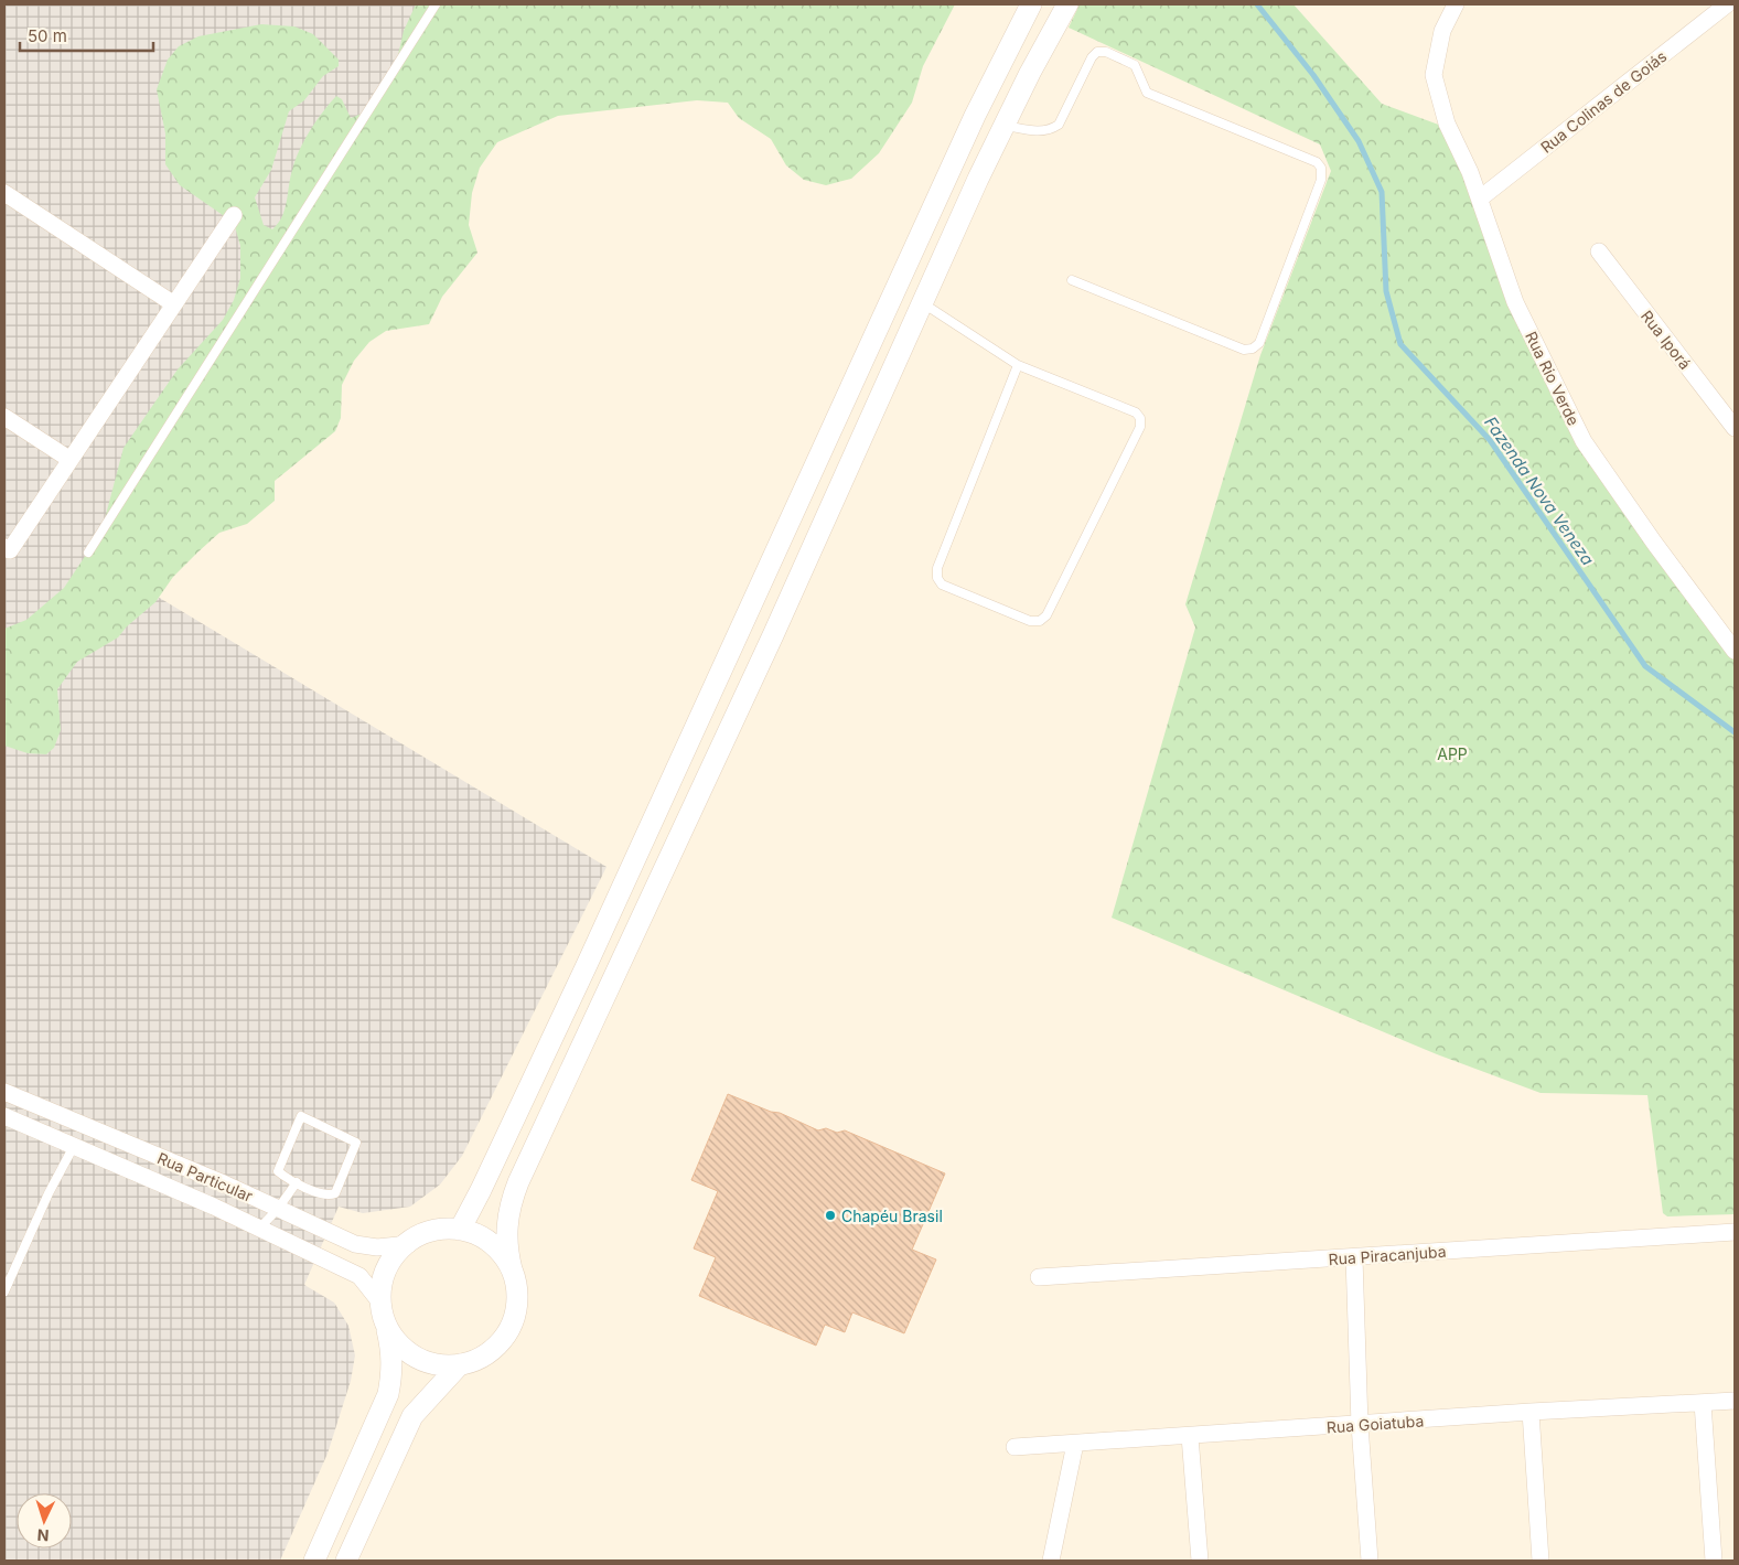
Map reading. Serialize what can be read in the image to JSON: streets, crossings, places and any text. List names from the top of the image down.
{
  "streets": {
    "street": [
      "Rua Colinas de Goiás",
      "Rua Iporá",
      "Rua Rio Verde",
      "Rua Particular",
      "Rua Piracanjuba",
      "Rua Goiatuba"
    ]
  },
  "crossings": [
    ["Rua Colinas de Goiás", "Rua Rio Verde"]
  ],
  "water": ["Fazenda Nova Veneza"],
  "parks": ["APP"],
  "places": ["Chapéu Brasil"],
  "scale_bar": "50 m",
  "north": "bottom"
}
